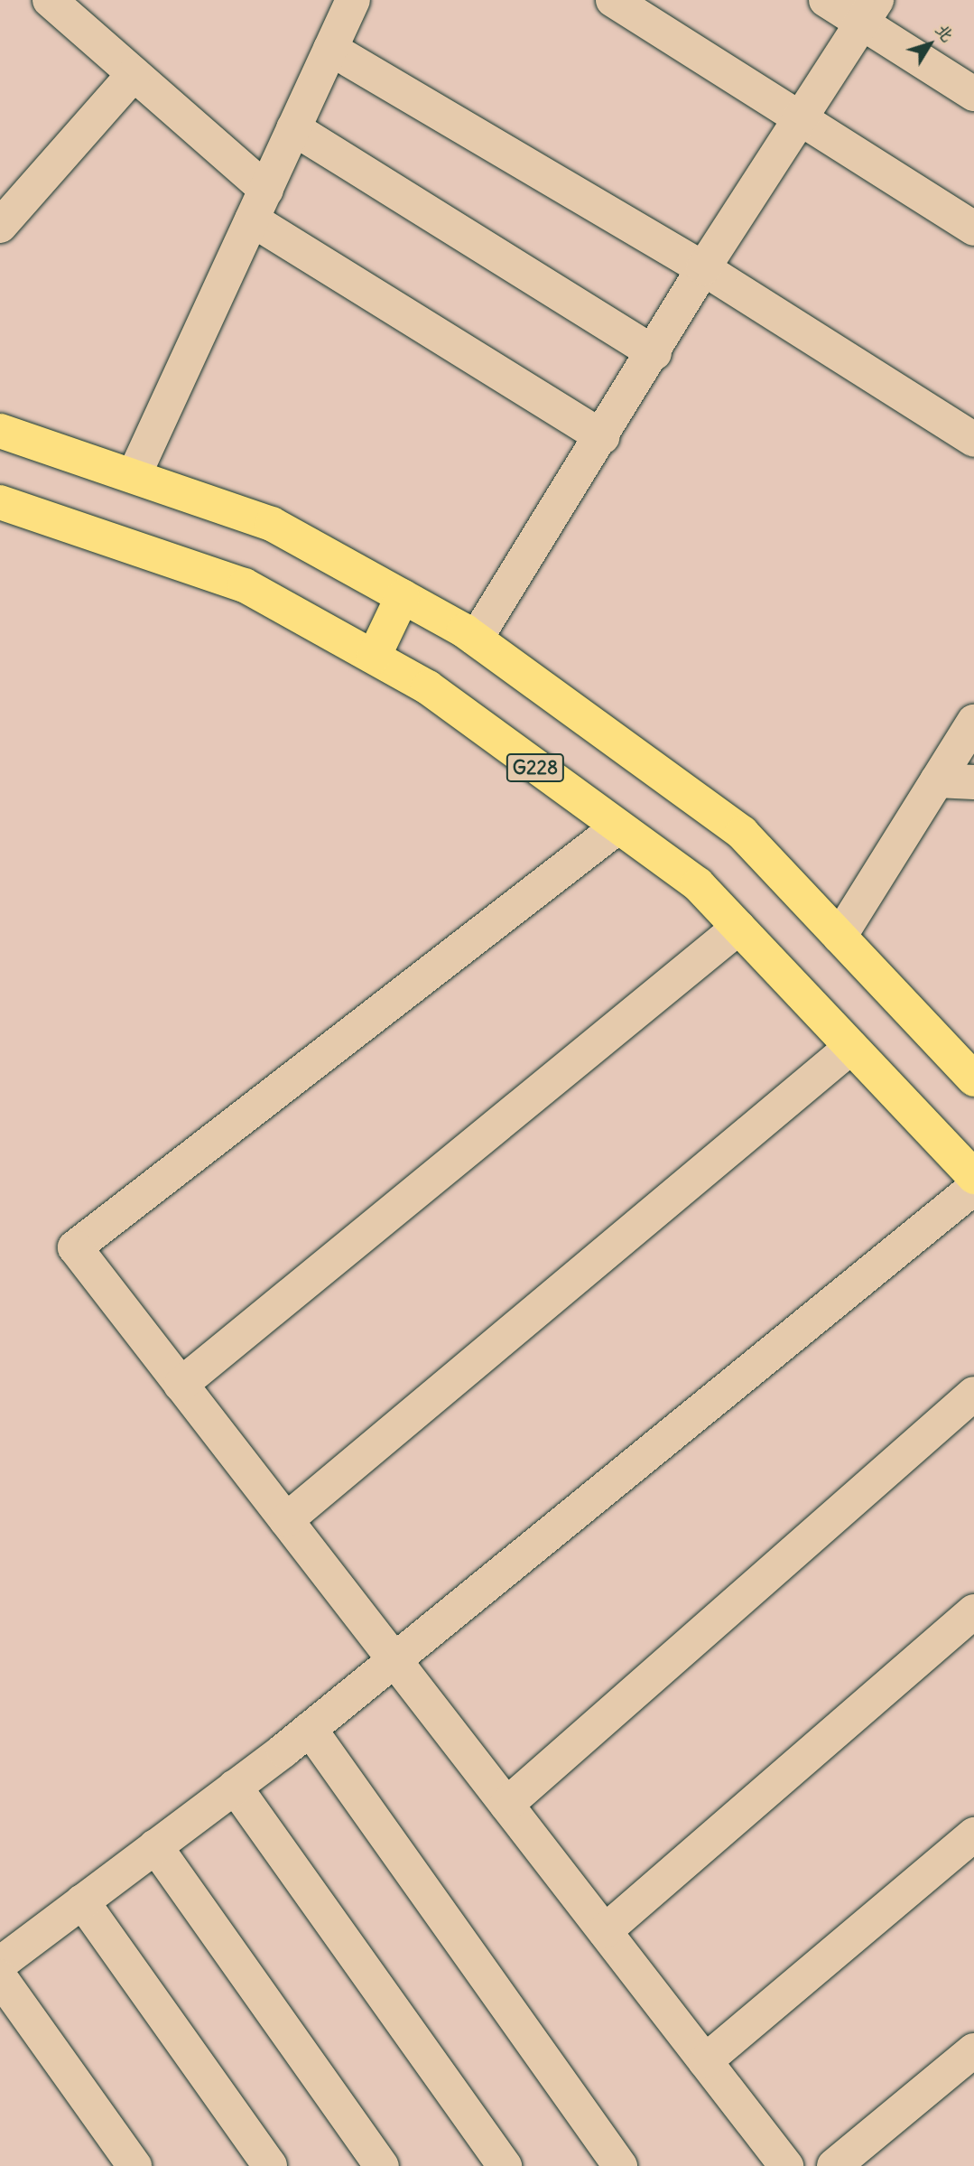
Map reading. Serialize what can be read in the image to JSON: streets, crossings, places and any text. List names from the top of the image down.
{
  "streets": {
    "highway": ["G228"]
  },
  "north": "top right"
}
